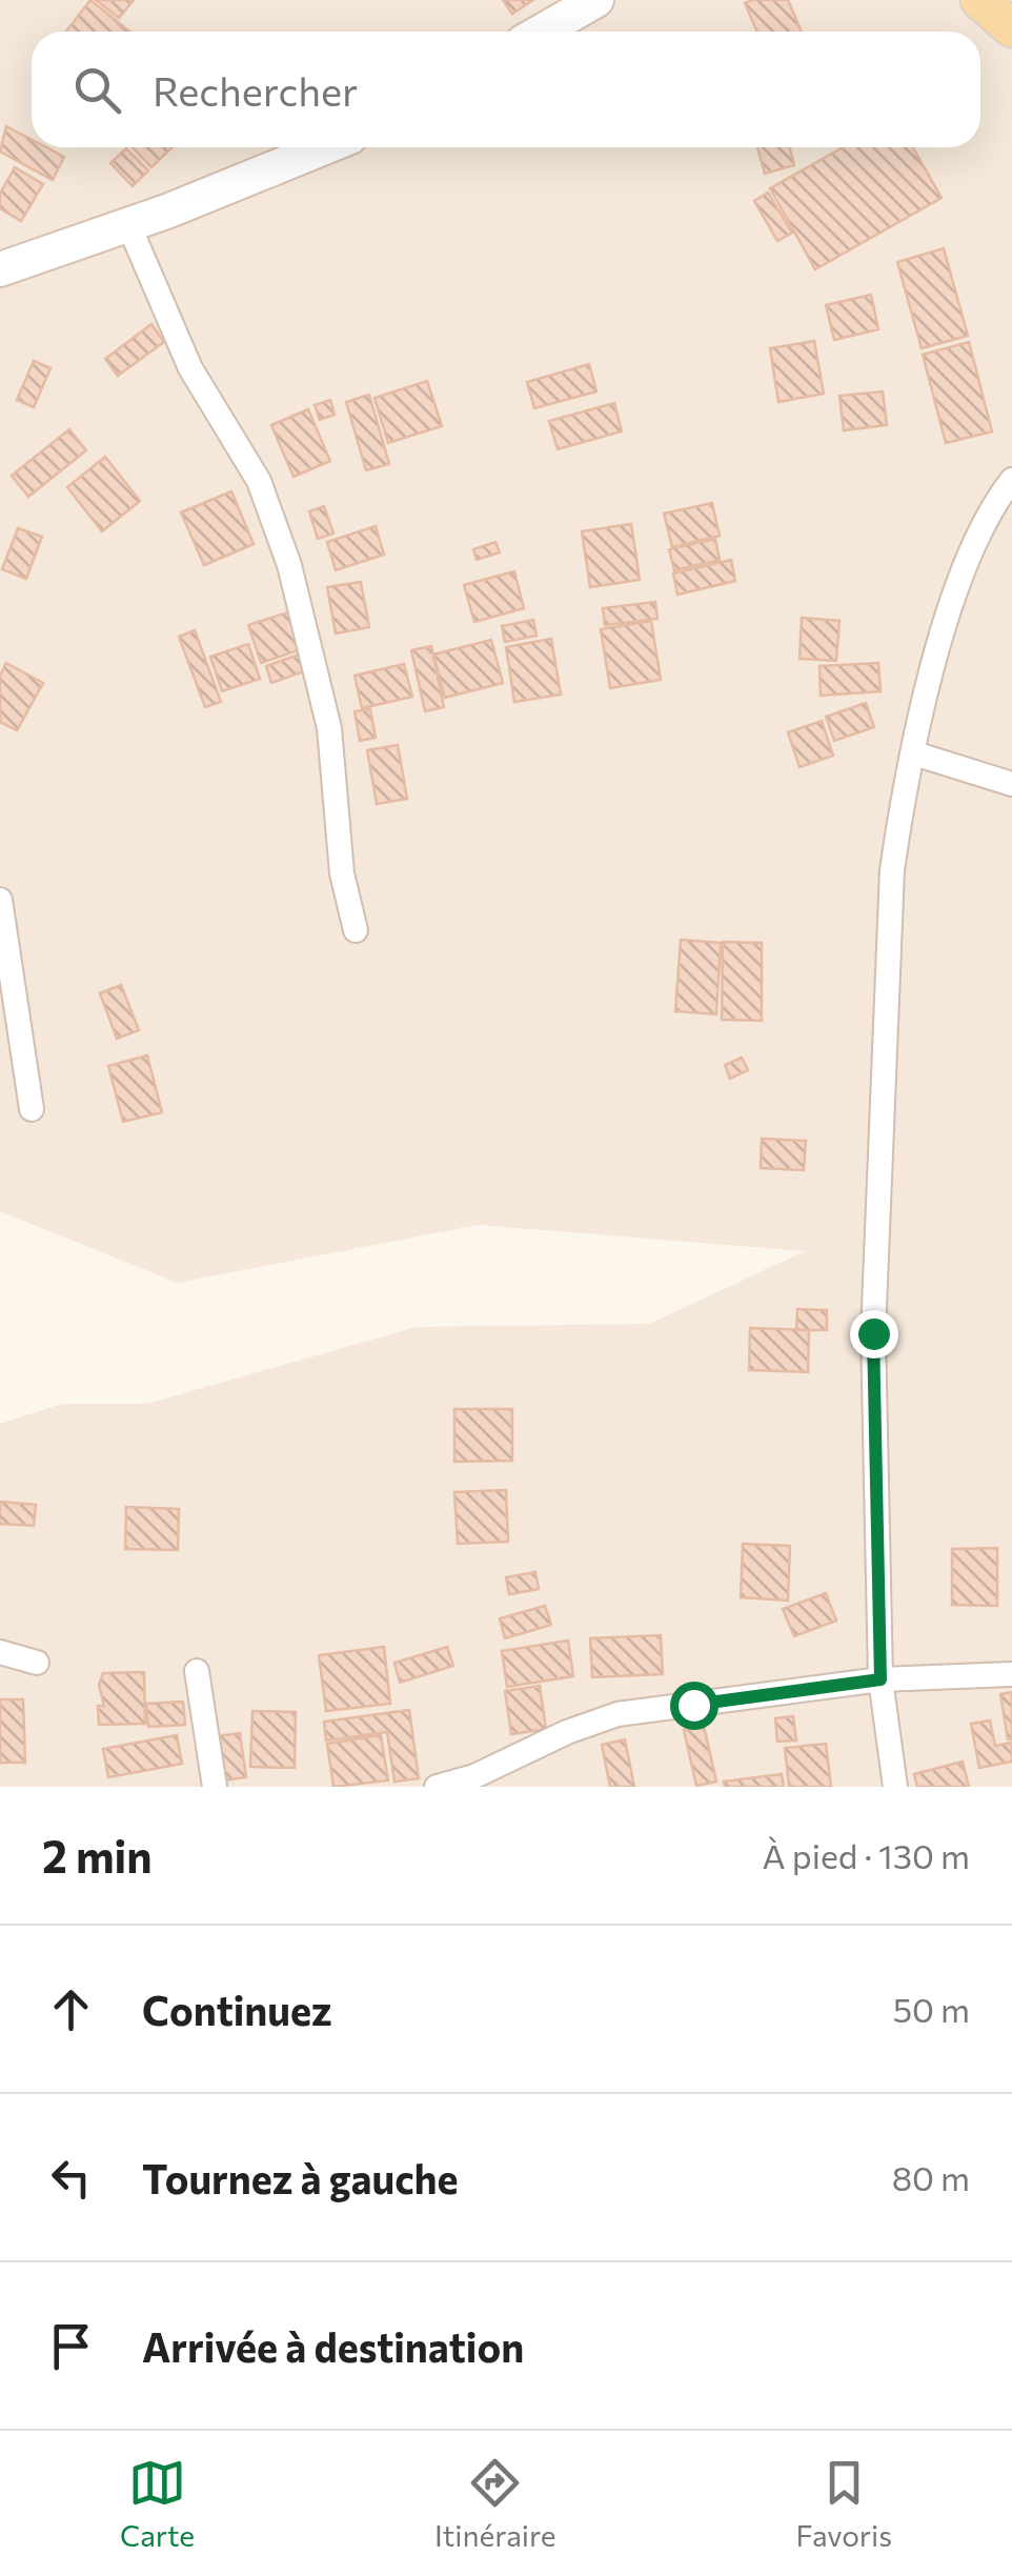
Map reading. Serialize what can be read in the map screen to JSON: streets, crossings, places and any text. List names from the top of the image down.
{
  "page": {
    "search": "Rechercher",
    "heading": ["2 min", "À pied · 130 m"],
    "list": [
      ["Continuez", "50 m"],
      ["Tournez à gauche", "80 m"],
      "Arrivée à destination"
    ],
    "nav": ["Carte", "Itinéraire", "Favoris"]
  }
}
